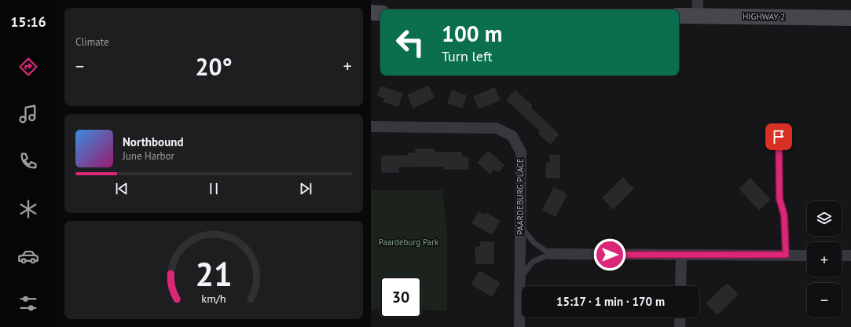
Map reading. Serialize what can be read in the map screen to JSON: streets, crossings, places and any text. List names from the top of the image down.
{
  "streets": {
    "main road": ["HIGHWAY 2"],
    "street": ["PAARDEBURG PLACE"]
  },
  "parks": ["Paardeburg Park"],
  "page": {
    "tabs": "15:16",
    "tile": "Climate",
    "turn": ["100 m", "Turn left"],
    "heat": ["−", "20°", "+"],
    "song": ["Northbound", "June Harbor"],
    "map_buttons": ["+", "−"],
    "limit": "30",
    "trip": "15:17 · 1 min · 170 m",
    "gauge": ["21", "km/h"]
  }
}
